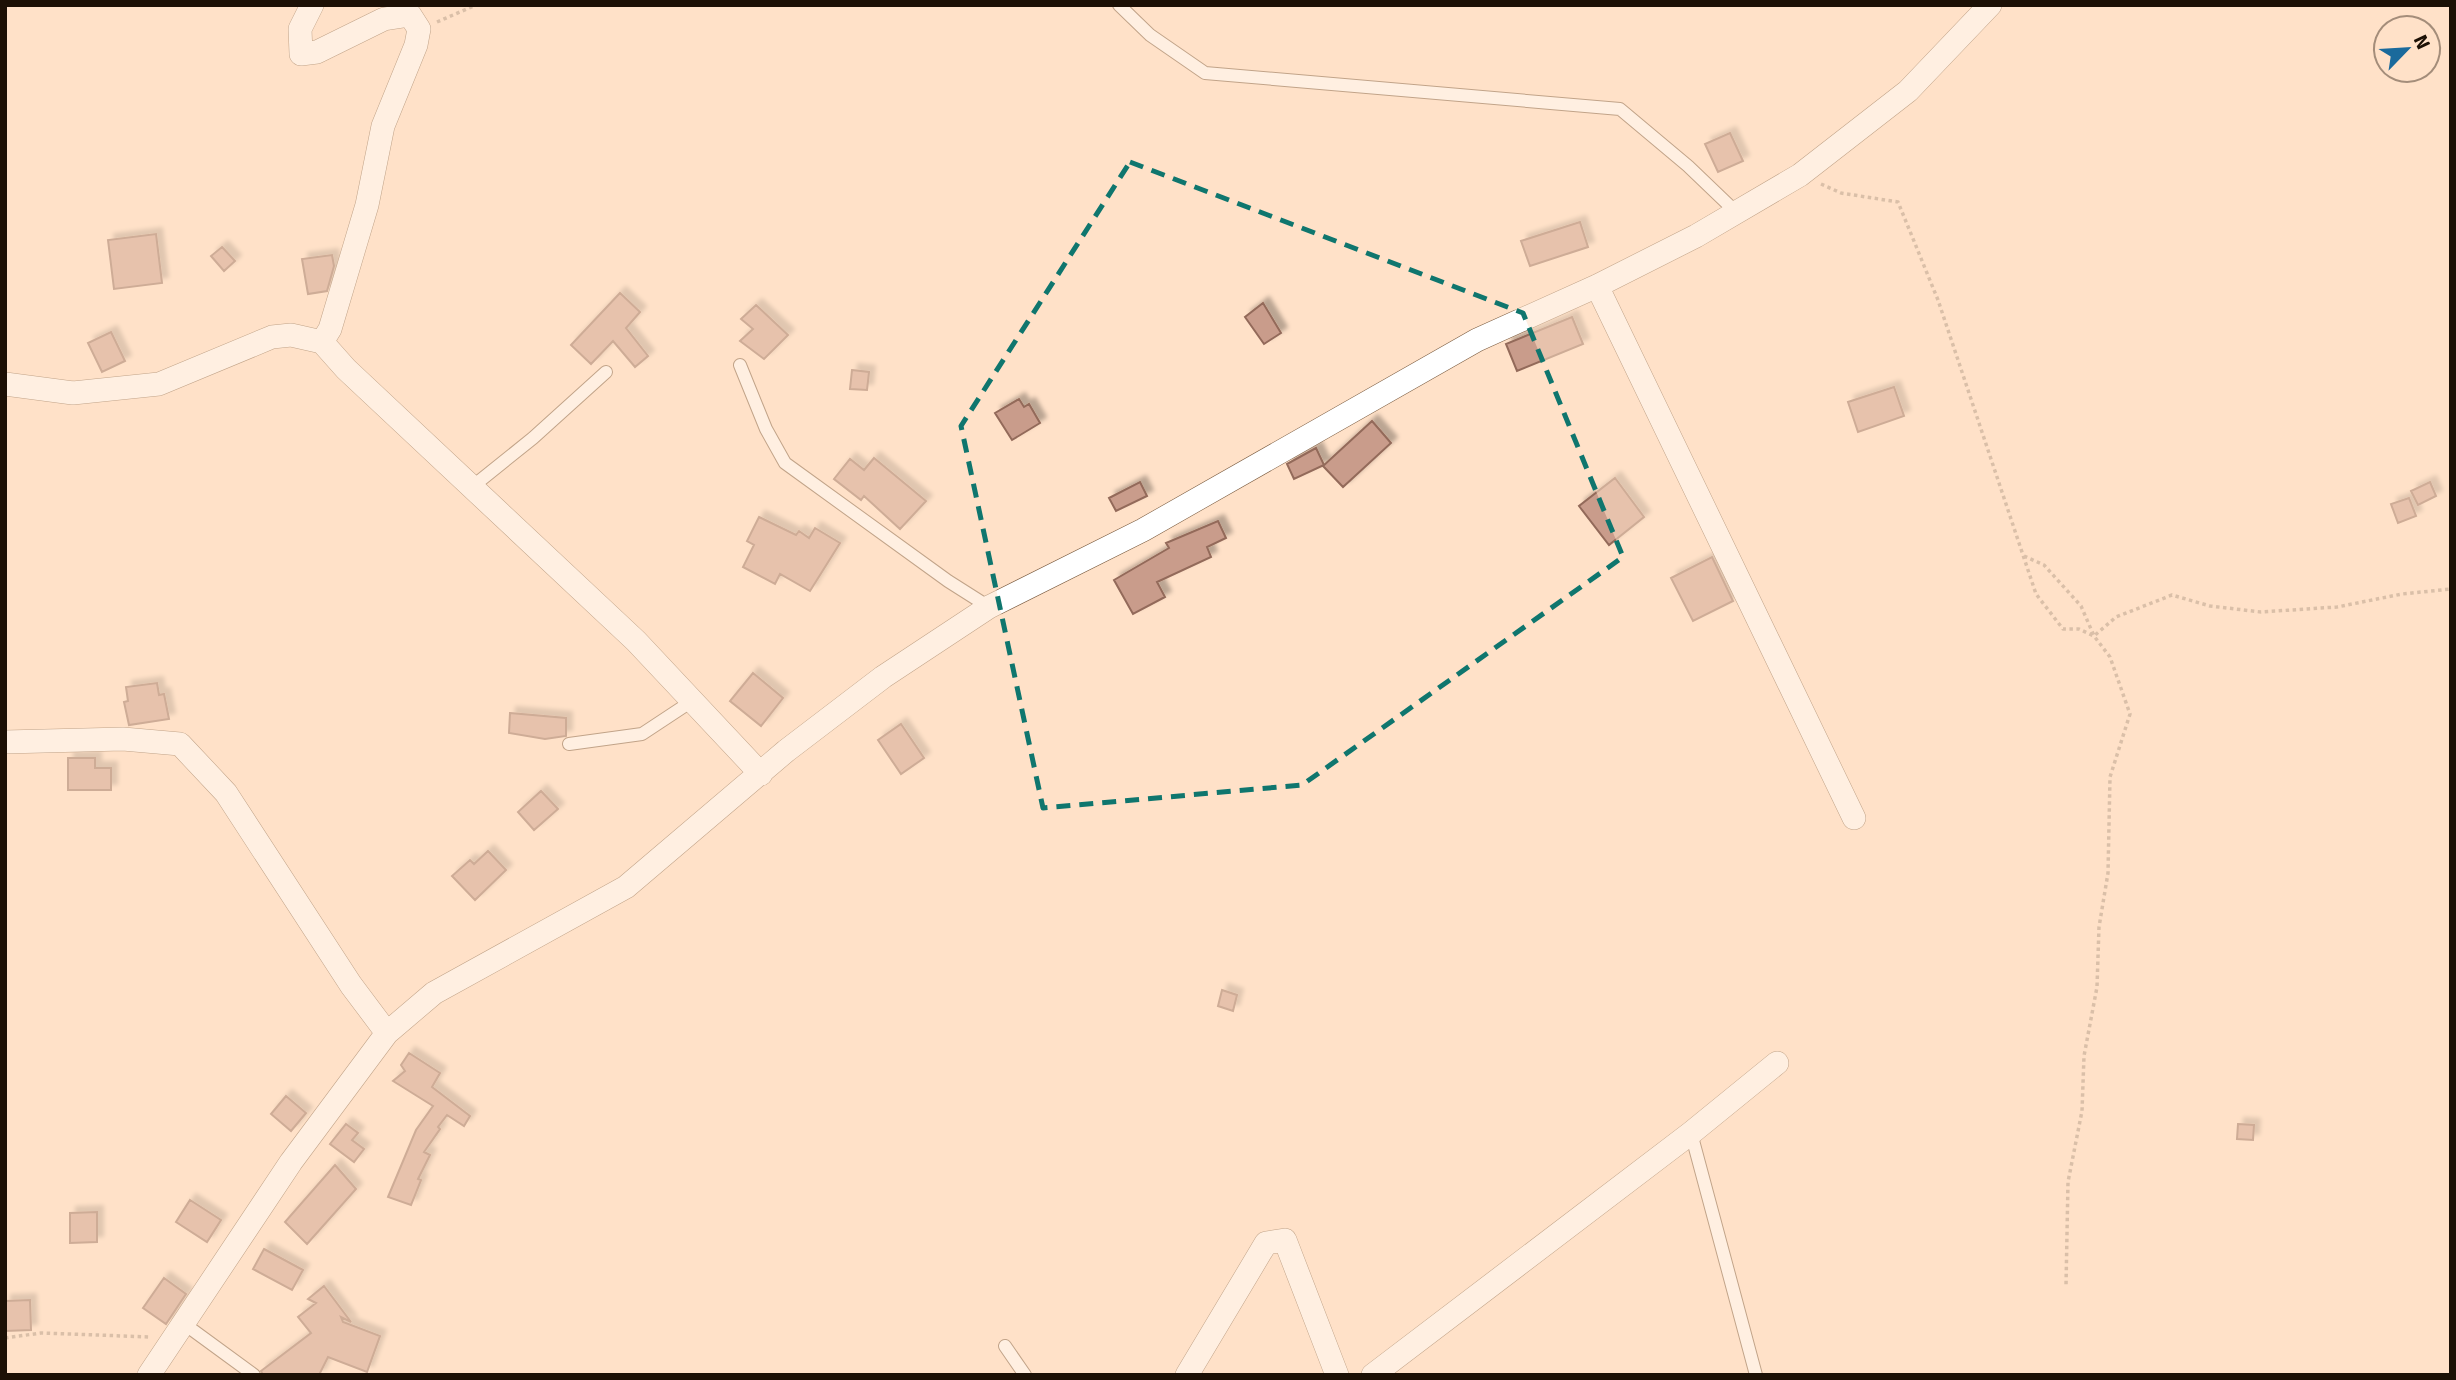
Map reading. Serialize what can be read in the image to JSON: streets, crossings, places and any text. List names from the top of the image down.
{
  "north": "top right"
}
